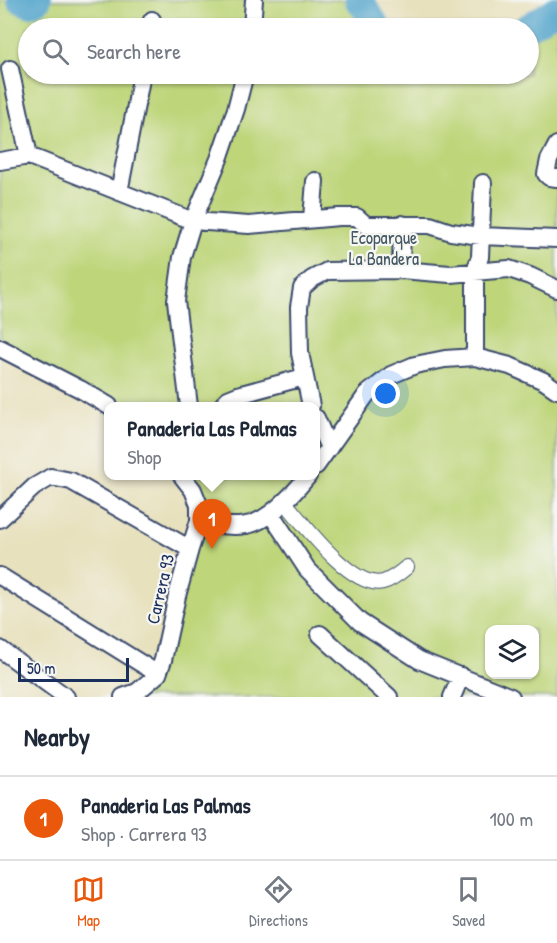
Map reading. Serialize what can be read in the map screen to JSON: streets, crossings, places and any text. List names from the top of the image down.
{
  "streets": {
    "street": ["Carrera 93"]
  },
  "parks": ["Ecoparque La Bandera"],
  "scale_bar": "50 m",
  "page": {
    "search": "Search here",
    "popup": ["Panaderia Las Palmas", "Shop"],
    "pins": "1",
    "scale": "50 m",
    "heading": "Nearby",
    "list": [
      {
        "mark": "1",
        "name": "Panaderia Las Palmas",
        "note": "Shop · Carrera 93",
        "value": "100 m"
      }
    ],
    "nav": ["Map", "Directions", "Saved"]
  }
}
